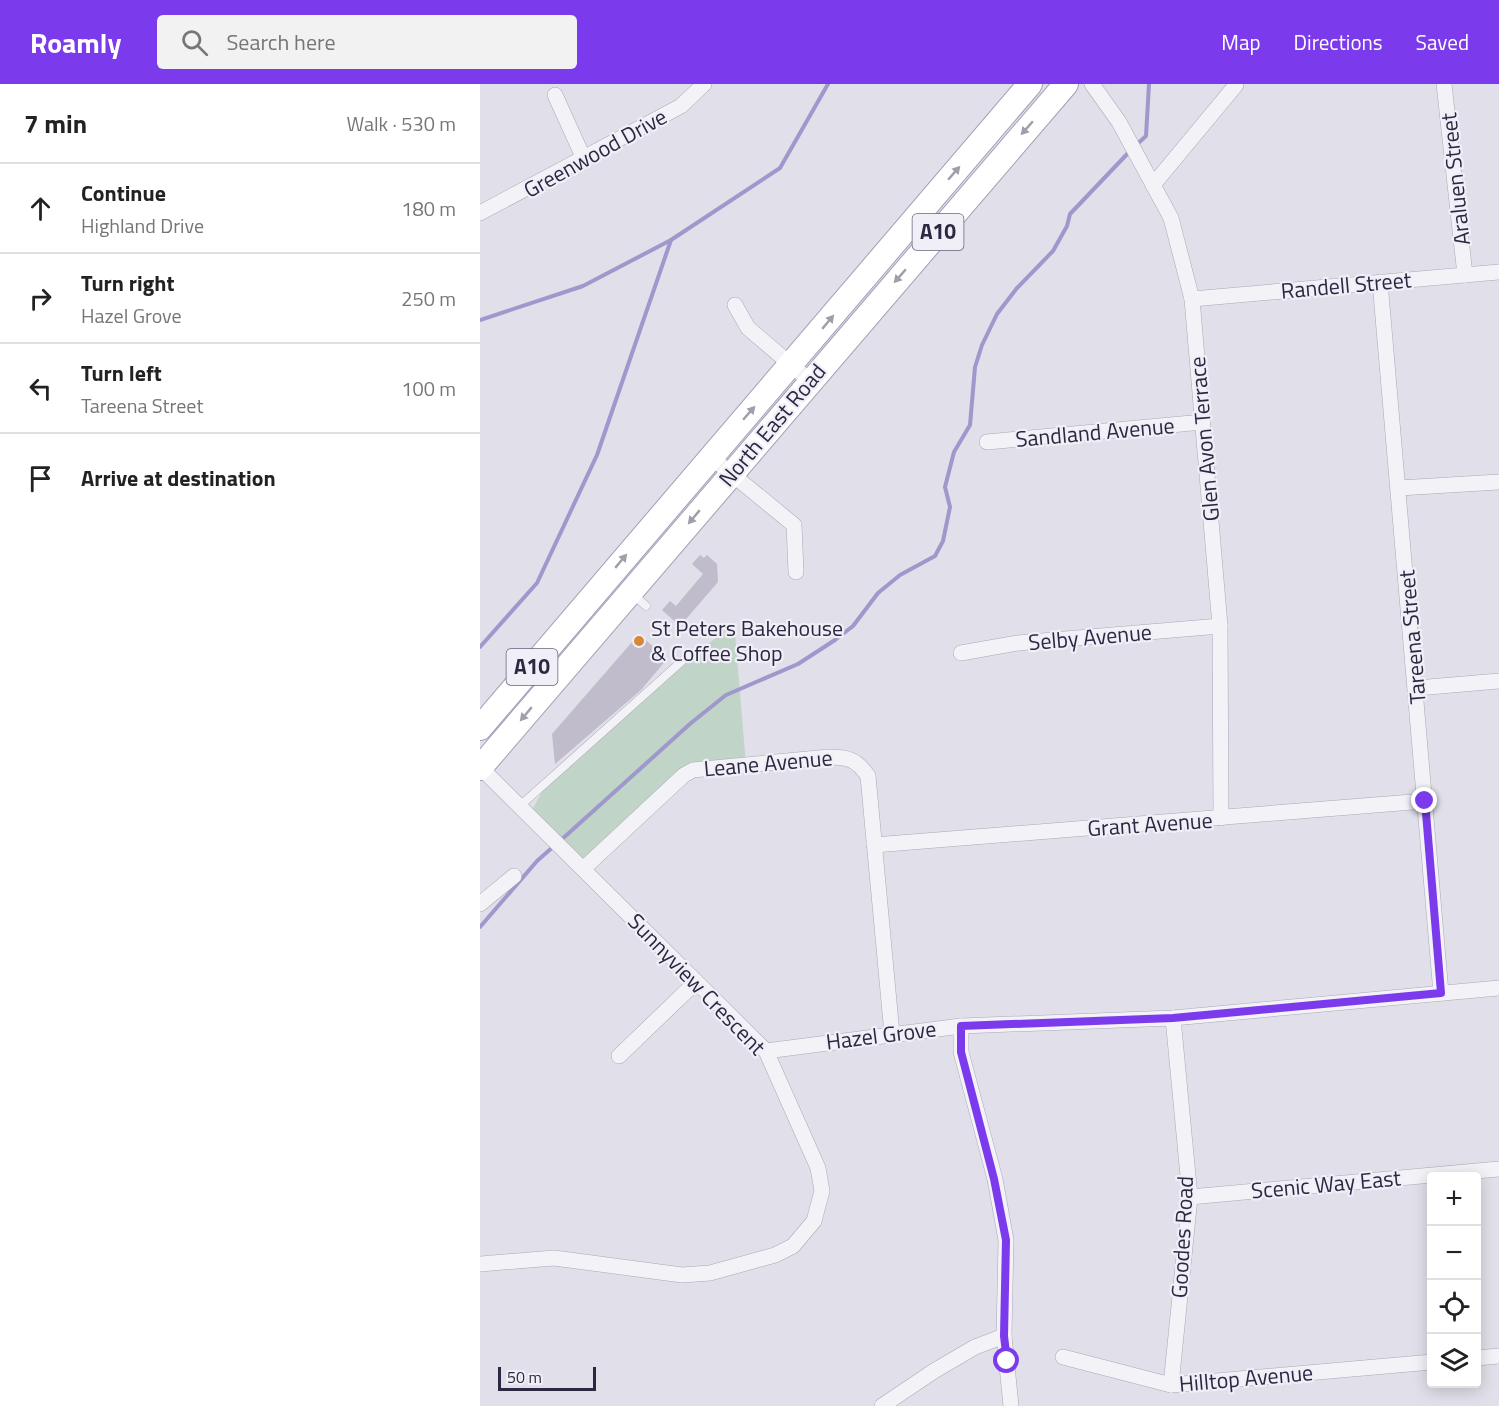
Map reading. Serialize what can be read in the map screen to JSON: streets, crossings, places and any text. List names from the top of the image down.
{
  "streets": {
    "main road": ["A10", "North East Road"],
    "street": [
      "Greenwood Drive",
      "Araluen Street",
      "Randell Street",
      "Sandland Avenue",
      "Glen Avon Terrace",
      "Selby Avenue",
      "Tareena Street",
      "Leane Avenue",
      "Grant Avenue",
      "Sunnyview Crescent",
      "Hazel Grove",
      "Scenic Way East",
      "Goodes Road",
      "Hilltop Avenue"
    ]
  },
  "crossings": [
    ["Araluen Street", "Randell Street"],
    ["Randell Street", "Glen Avon Terrace"],
    ["Randell Street", "Tareena Street"],
    ["North East Road", "Sunnyview Crescent"],
    ["Sandland Avenue", "Glen Avon Terrace"],
    ["Glen Avon Terrace", "Selby Avenue"],
    ["Glen Avon Terrace", "Grant Avenue"],
    ["Tareena Street", "Grant Avenue"],
    ["Tareena Street", "Hazel Grove"],
    ["Leane Avenue", "Grant Avenue"],
    ["Leane Avenue", "Sunnyview Crescent"],
    ["Leane Avenue", "Hazel Grove"],
    ["Sunnyview Crescent", "Hazel Grove"],
    ["Hazel Grove", "Goodes Road"],
    ["Scenic Way East", "Goodes Road"],
    ["Goodes Road", "Hilltop Avenue"]
  ],
  "places": ["St Peters Bakehouse & Coffee Shop"],
  "scale_bar": "50 m",
  "page": {
    "header": "Roamly",
    "search": "Search here",
    "nav": ["Map", "Directions", "Saved"],
    "heading": ["7 min", "Walk · 530 m"],
    "list": [
      ["Continue", "Highland Drive", "180 m"],
      ["Turn right", "Hazel Grove", "250 m"],
      ["Turn left", "Tareena Street", "100 m"],
      "Arrive at destination"
    ],
    "map_buttons": ["+", "−"],
    "scale": "50 m"
  }
}
